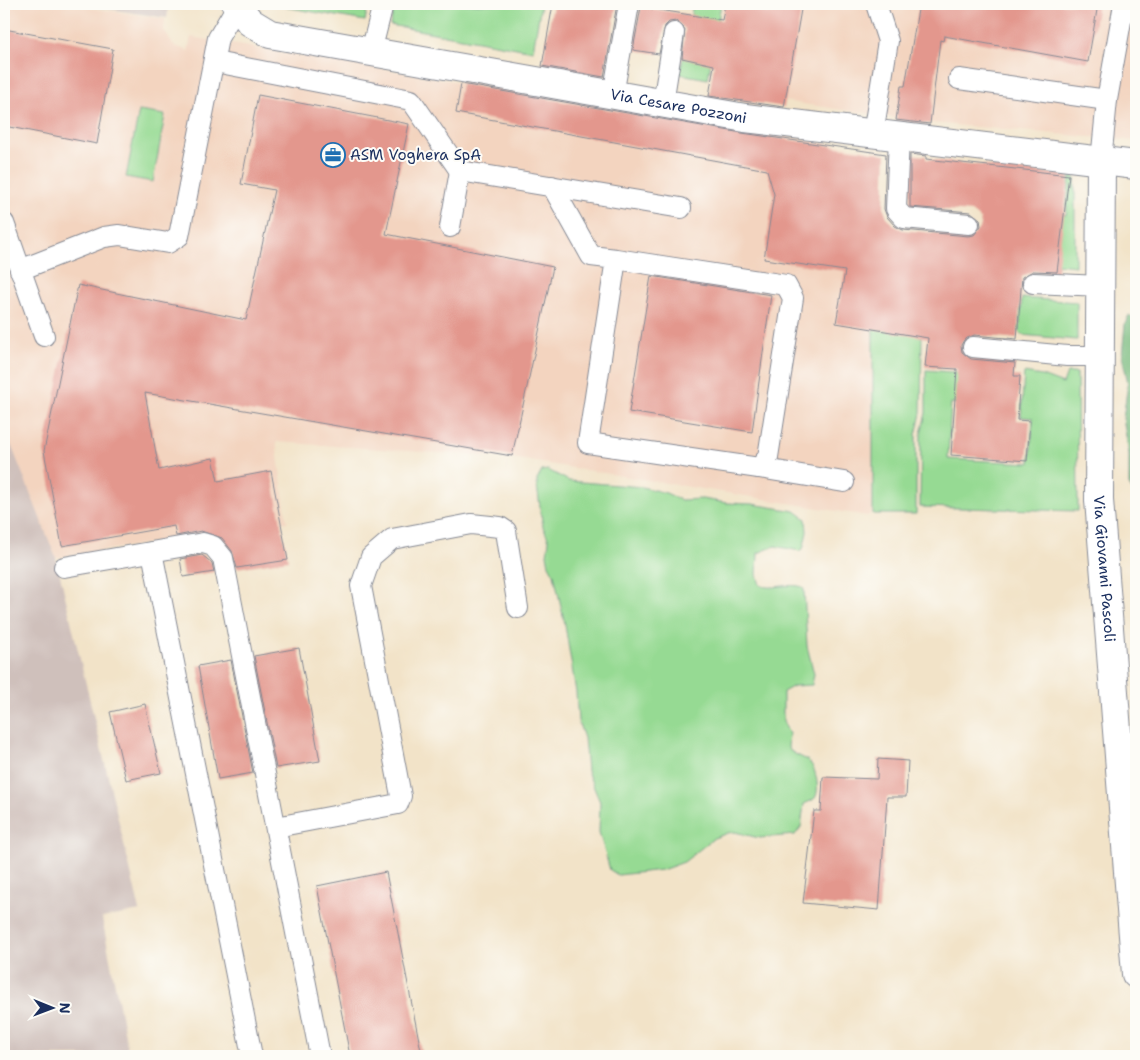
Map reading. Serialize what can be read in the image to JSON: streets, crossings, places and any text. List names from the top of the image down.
{
  "streets": {
    "street": ["Via Cesare Pozzoni", "Via Giovanni Pascoli"]
  },
  "crossings": [
    ["Via Cesare Pozzoni", "Via Giovanni Pascoli"]
  ],
  "places": {
    "office": ["ASM Voghera SpA"]
  },
  "north": "right"
}
